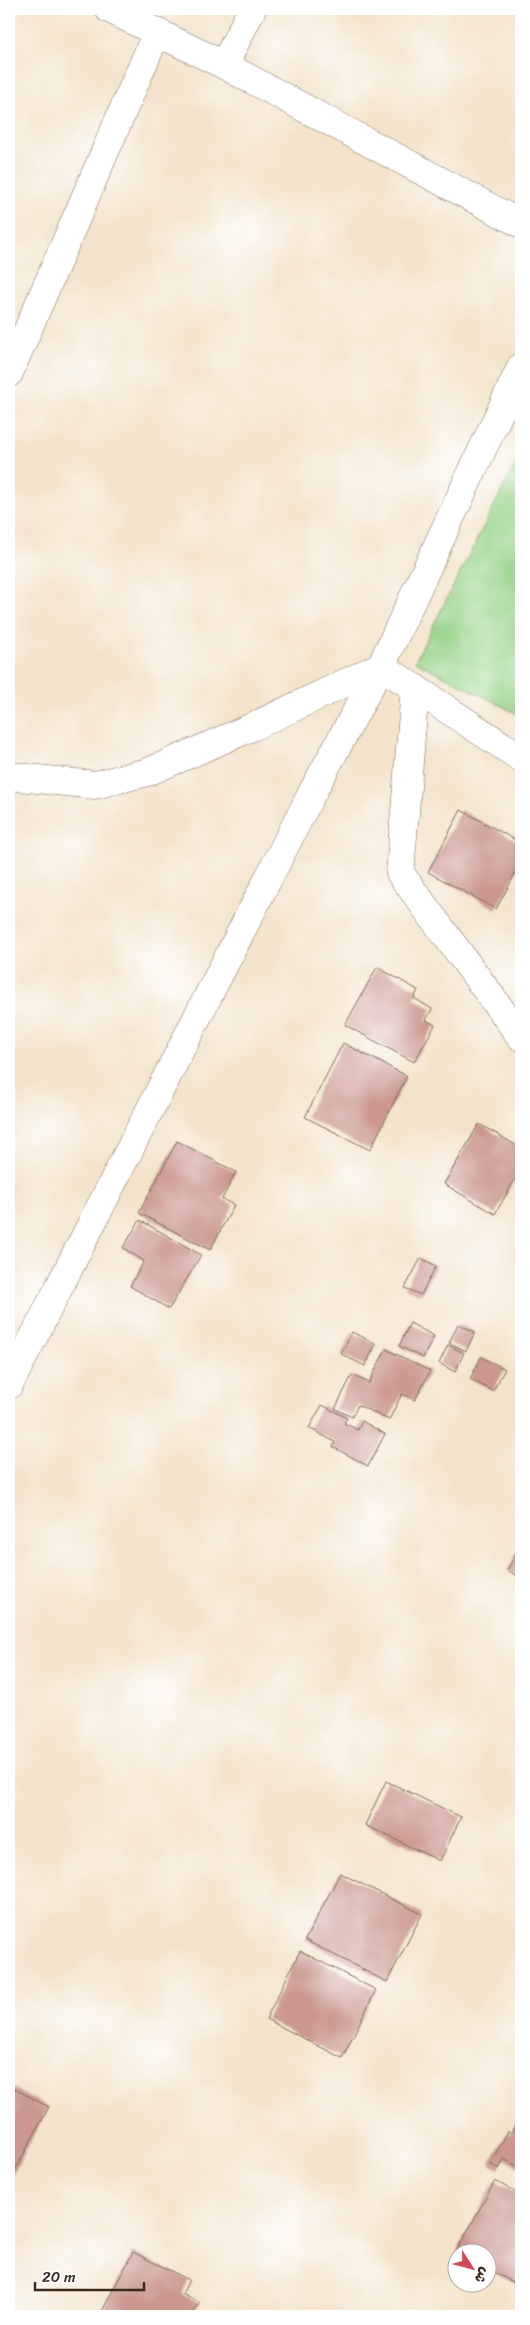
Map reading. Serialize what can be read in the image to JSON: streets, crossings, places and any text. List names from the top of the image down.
{
  "scale_bar": "20 m",
  "north": "bottom right"
}
